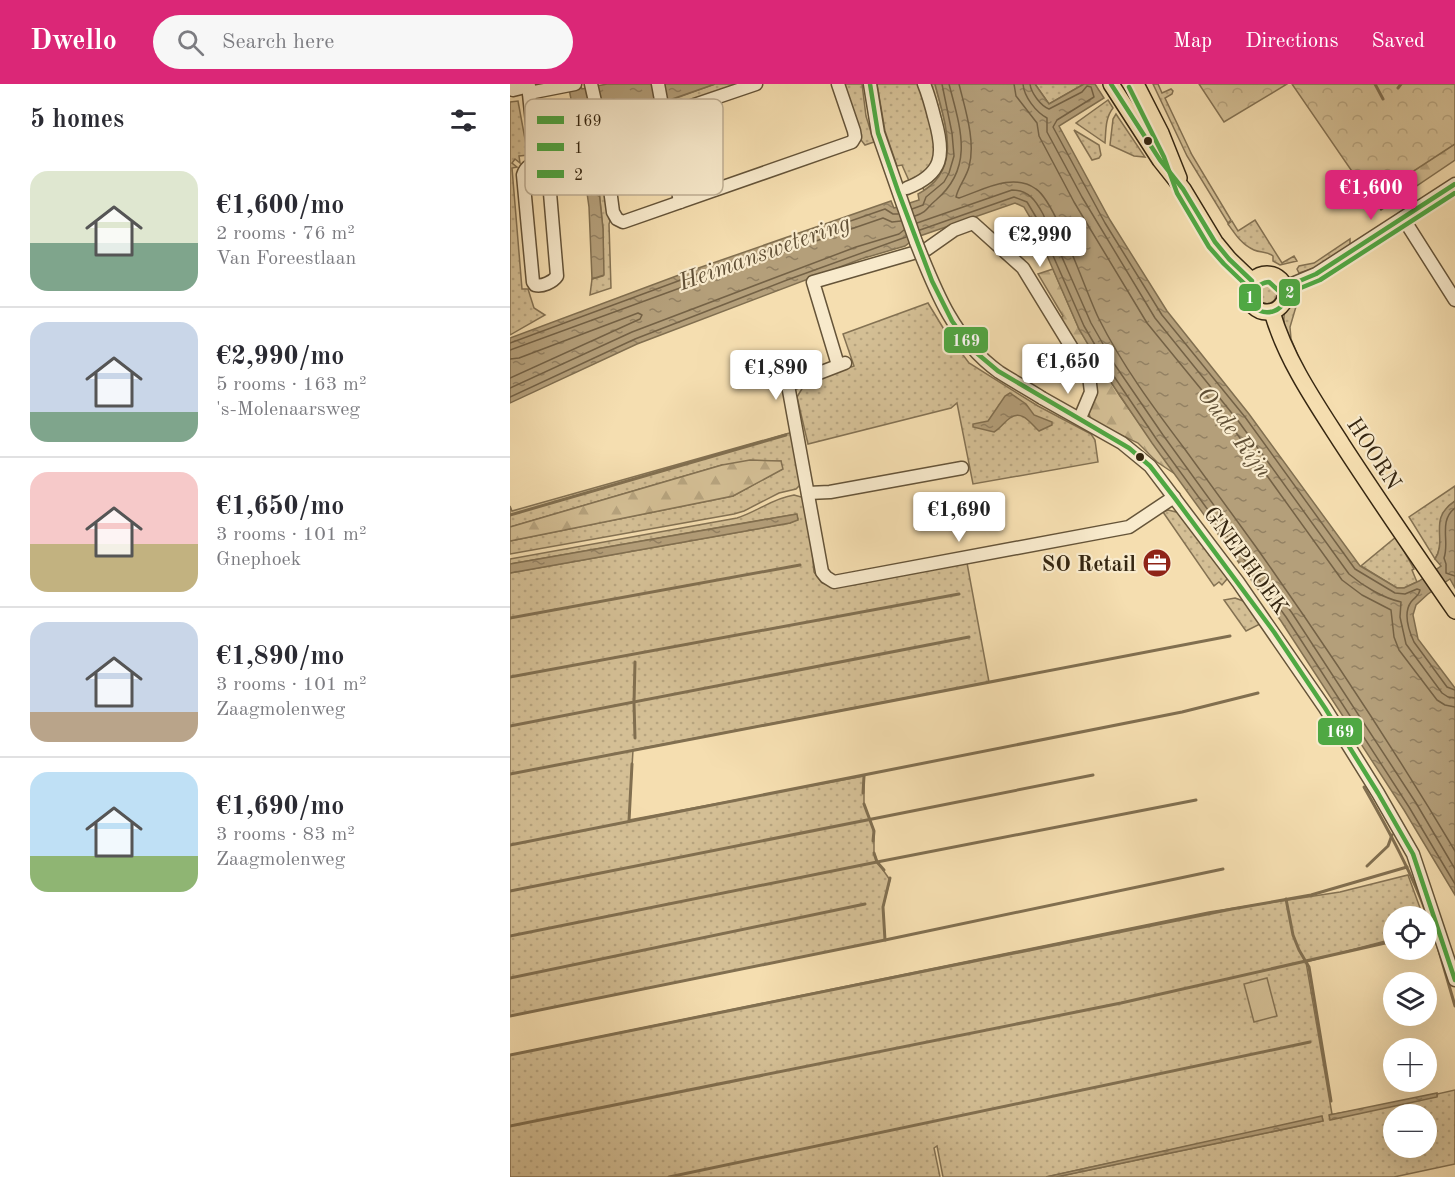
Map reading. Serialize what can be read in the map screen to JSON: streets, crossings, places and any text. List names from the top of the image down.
{
  "streets": {
    "main road": ["HOORN"],
    "street": ["GNEPHOEK"]
  },
  "water": ["Heimanswetering", "Oude Rijn"],
  "places": {
    "office": ["SO Retail"]
  },
  "lines": ["transit line 169", "transit line 1", "transit line 2"],
  "legend": ["169", "1", "2"],
  "page": {
    "header": "Dwello",
    "search": "Search here",
    "nav": ["Map", "Directions", "Saved"],
    "heading": "5 homes",
    "list": [
      {
        "name": "€1,600/mo",
        "note": "2 rooms · 76 m² · Van Foreestlaan"
      },
      {
        "name": "€2,990/mo",
        "note": "5 rooms · 163 m² · 's-Molenaarsweg"
      },
      {
        "name": "€1,650/mo",
        "note": "3 rooms · 101 m² · Gnephoek"
      },
      {
        "name": "€1,890/mo",
        "note": "3 rooms · 101 m² · Zaagmolenweg"
      },
      {
        "name": "€1,690/mo",
        "note": "3 rooms · 83 m² · Zaagmolenweg"
      }
    ],
    "price": [
      "€1,600",
      "€2,990",
      "€1,650",
      "€1,890",
      "€1,690"
    ],
    "map_buttons": ["+", "−"]
  }
}
